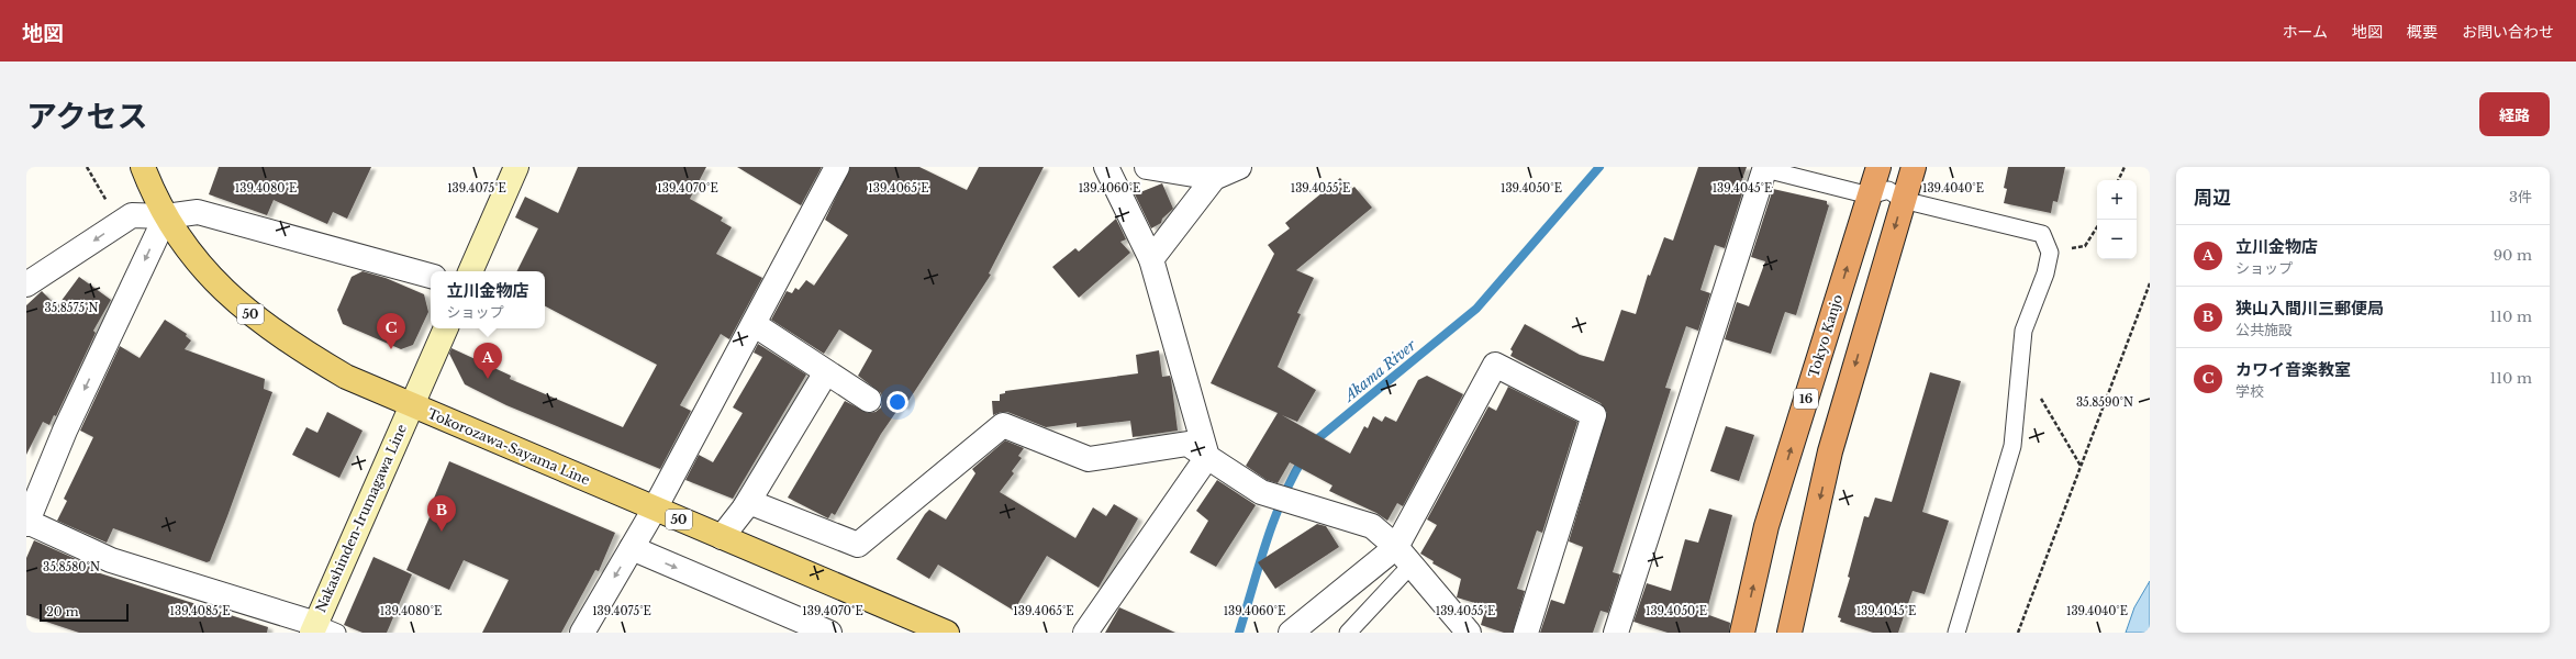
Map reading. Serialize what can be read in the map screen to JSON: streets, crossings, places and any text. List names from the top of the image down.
{
  "streets": {
    "highway": ["Tokyo Kanjo", "16"],
    "main road": ["50", "Tokorozawa-Sayama Line", "Nakashinden-Irumagawa Line"]
  },
  "crossings": [
    ["Tokorozawa-Sayama Line", "Nakashinden-Irumagawa Line"]
  ],
  "water": ["Akama River"],
  "scale_bar": "20 m",
  "page": {
    "header": "地図",
    "nav": [
      "ホーム",
      "地図",
      "概要",
      "お問い合わせ"
    ],
    "title": "アクセス",
    "buttons": "経路",
    "heading": ["周辺", "3件"],
    "map_buttons": ["+", "−"],
    "list": [
      {
        "mark": "A",
        "name": "立川金物店",
        "note": "ショップ",
        "value": "90 m"
      },
      {
        "mark": "B",
        "name": "狭山入間川三郵便局",
        "note": "公共施設",
        "value": "110 m"
      },
      {
        "mark": "C",
        "name": "カワイ音楽教室",
        "note": "学校",
        "value": "110 m"
      }
    ],
    "popup": ["立川金物店", "ショップ"],
    "pins": ["C", "A", "B"],
    "scale": "20 m"
  },
  "coordinates": [
    "139.4080°E",
    "139.4075°E",
    "139.4070°E",
    "139.4065°E",
    "139.4060°E",
    "139.4055°E",
    "139.4050°E",
    "139.4045°E",
    "139.4040°E",
    "35.8575°N",
    "35.8590°N",
    "35.8580°N",
    "139.4085°E"
  ]
}
